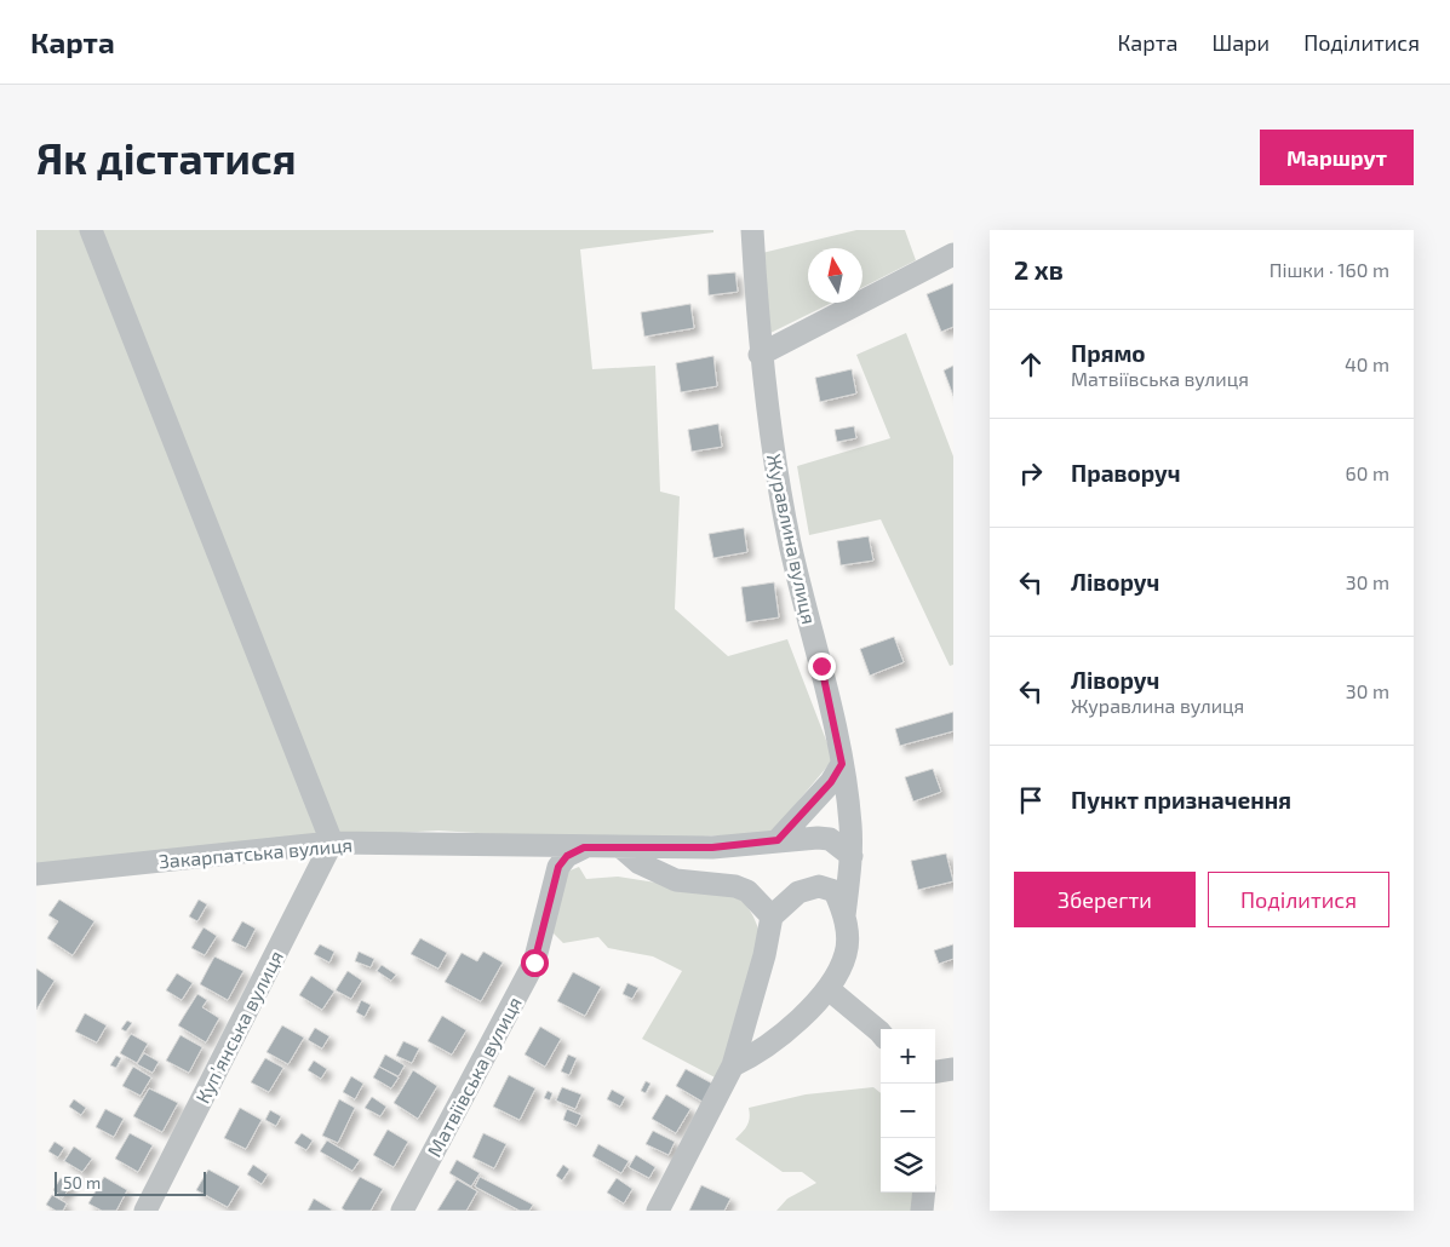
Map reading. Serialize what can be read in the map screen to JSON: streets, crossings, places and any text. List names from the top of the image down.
{
  "streets": {
    "street": [
      "Журавлина вулиця",
      "Закарпатська вулиця",
      "Купʼянська вулиця",
      "Матвіївська вулиця"
    ]
  },
  "crossings": [
    ["Журавлина вулиця", "Закарпатська вулиця"],
    ["Закарпатська вулиця", "Купʼянська вулиця"],
    ["Закарпатська вулиця", "Матвіївська вулиця"]
  ],
  "scale_bar": "50 m",
  "north": "top",
  "page": {
    "header": "Карта",
    "nav": ["Карта", "Шари", "Поділитися"],
    "buttons": [
      "Маршрут",
      ["Зберегти", "Поділитися"]
    ],
    "title": "Як дістатися",
    "heading": ["2 хв", "Пішки · 160 m"],
    "list": [
      ["Прямо", "Матвіївська вулиця", "40 m"],
      ["Праворуч", "60 m"],
      ["Ліворуч", "30 m"],
      ["Ліворуч", "Журавлина вулиця", "30 m"],
      "Пункт призначення"
    ],
    "map_buttons": ["+", "−"],
    "scale": "50 m"
  }
}
